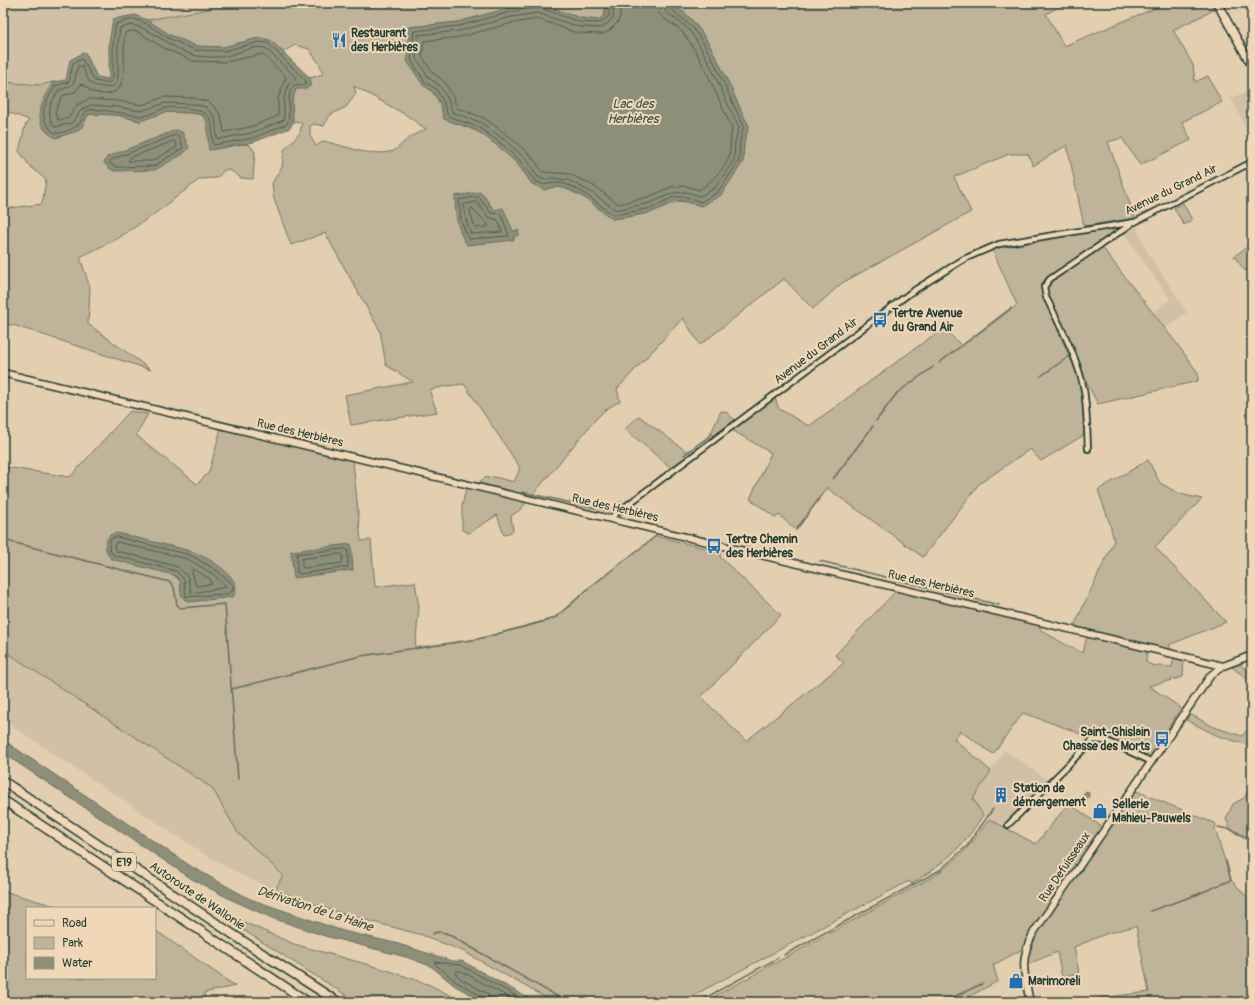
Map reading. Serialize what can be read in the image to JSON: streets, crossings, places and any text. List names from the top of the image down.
{
  "streets": {
    "highway": ["E19", "Autoroute de Wallonie"],
    "street": ["Avenue du Grand Air", "Rue des Herbières", "Rue Defuisseaux"]
  },
  "crossings": [
    ["Avenue du Grand Air", "Rue des Herbières"],
    ["Rue des Herbières", "Rue Defuisseaux"]
  ],
  "water": ["Lac des Herbières", "Dérivation de La Haine"],
  "places": {
    "restaurant": ["Restaurant des Herbières"],
    "bus stop": ["Tertre Avenue du Grand Air", "Tertre Chemin des Herbières", "Saint-Ghislain Chasse des Morts"],
    "building": ["Station de démergement"],
    "shop": ["Sellerie Mahieu-Pauwels", "Marimoreli"]
  },
  "legend": ["Road", "Park", "Water"]
}
